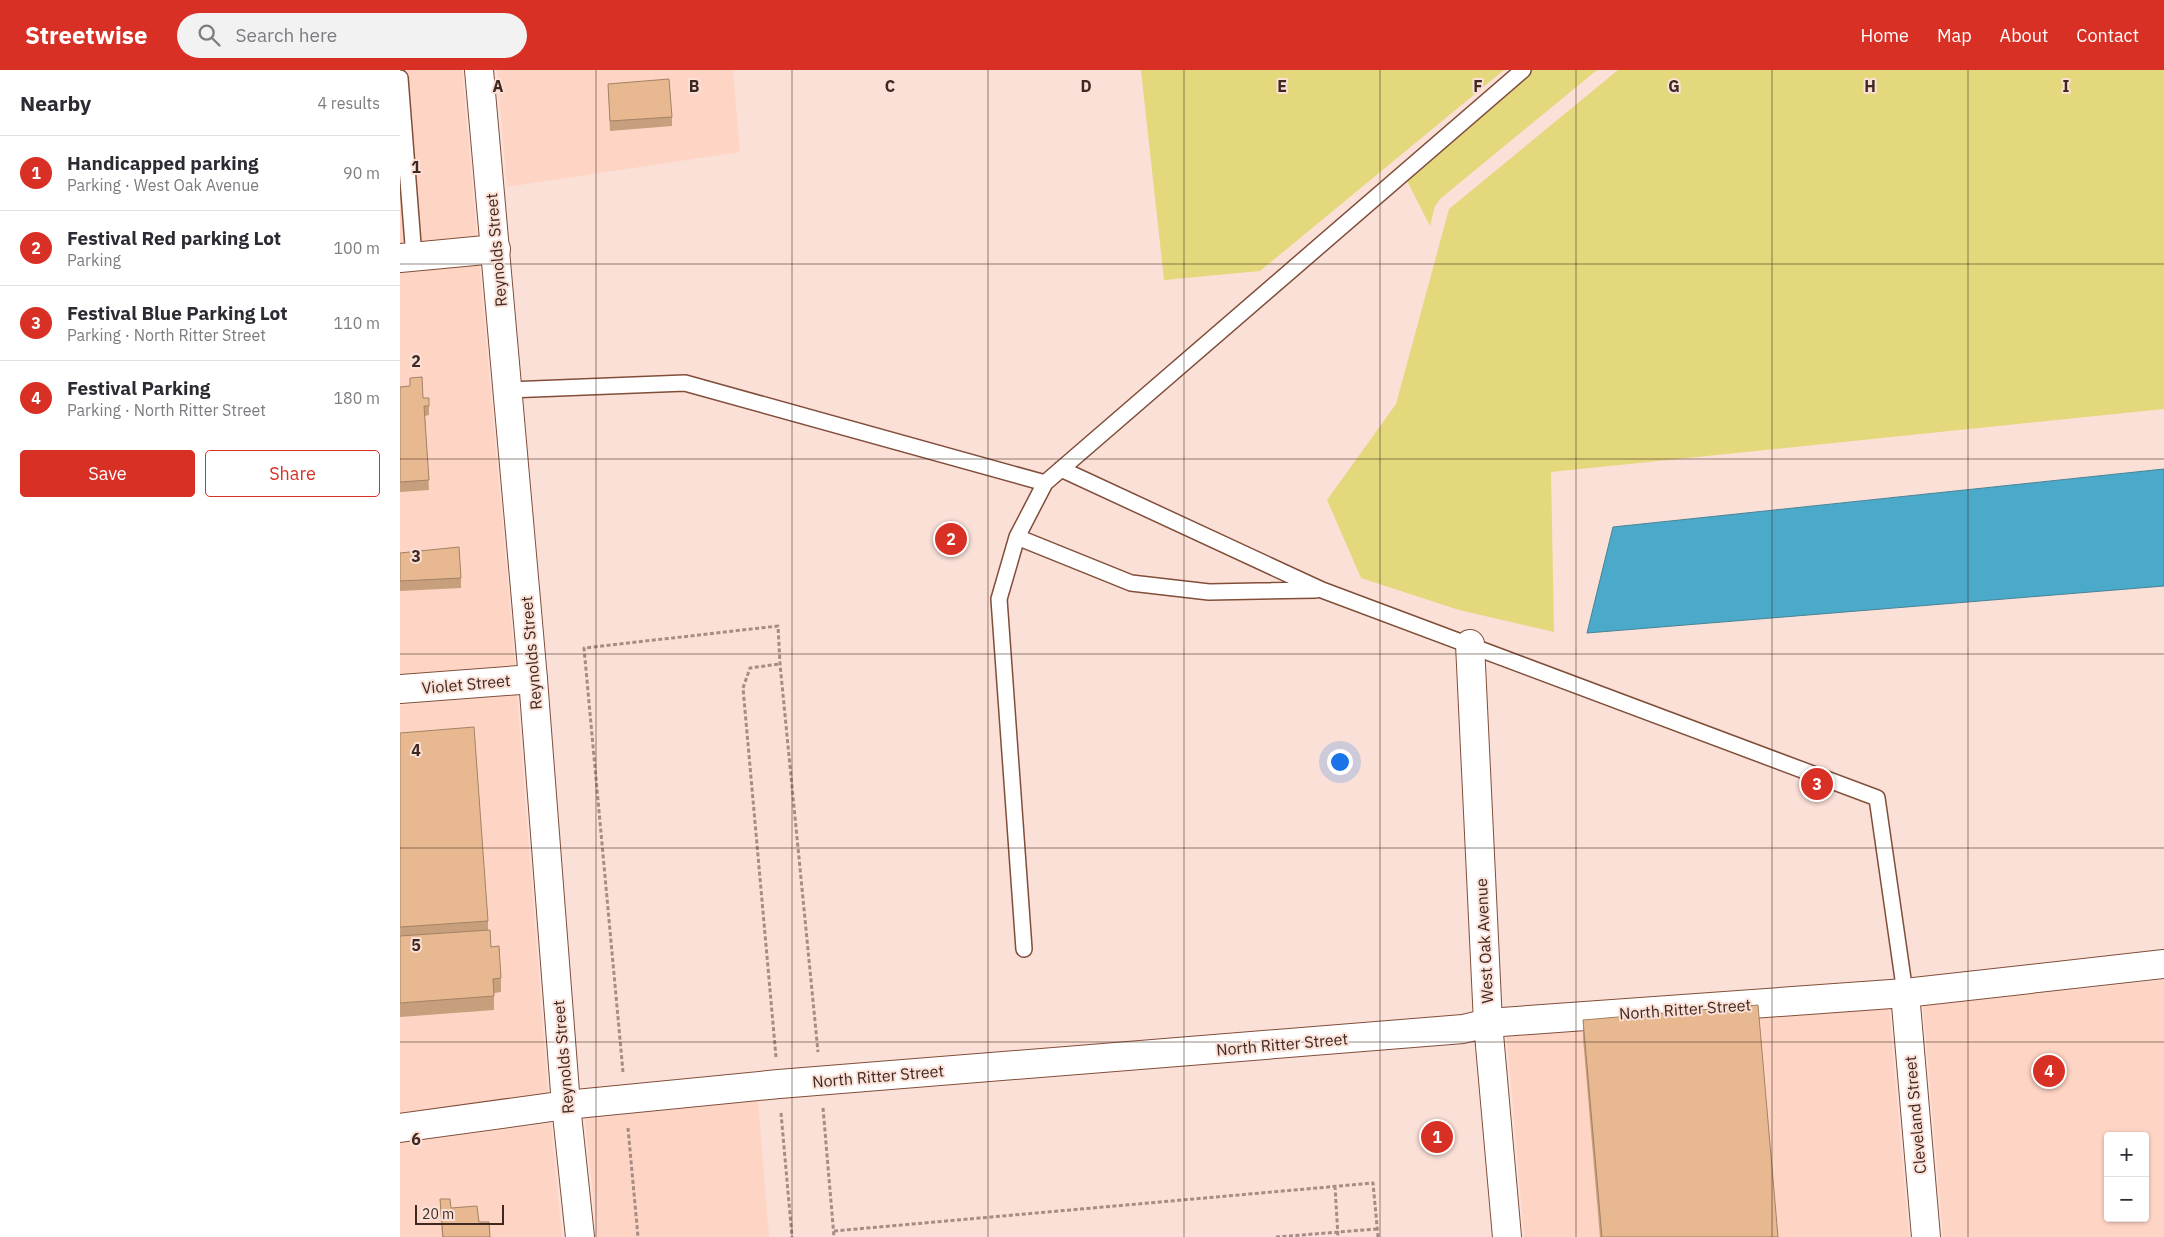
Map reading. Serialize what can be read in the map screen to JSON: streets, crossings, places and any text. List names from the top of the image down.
{
  "streets": {
    "street": [
      "Reynolds Street",
      "Violet Street",
      "West Oak Avenue",
      "North Ritter Street",
      "Cleveland Street"
    ]
  },
  "crossings": [
    ["Reynolds Street", "Violet Street"],
    ["Reynolds Street", "North Ritter Street"],
    ["West Oak Avenue", "North Ritter Street"],
    ["North Ritter Street", "Cleveland Street"]
  ],
  "scale_bar": "20 m",
  "page": {
    "header": "Streetwise",
    "search": "Search here",
    "nav": [
      "Home",
      "Map",
      "About",
      "Contact"
    ],
    "heading": ["Nearby", "4 results"],
    "list": [
      {
        "mark": "1",
        "name": "Handicapped parking",
        "note": "Parking · West Oak Avenue",
        "value": "90 m"
      },
      {
        "mark": "2",
        "name": "Festival Red parking Lot",
        "note": "Parking",
        "value": "100 m"
      },
      {
        "mark": "3",
        "name": "Festival Blue Parking Lot",
        "note": "Parking · North Ritter Street",
        "value": "110 m"
      },
      {
        "mark": "4",
        "name": "Festival Parking",
        "note": "Parking · North Ritter Street",
        "value": "180 m"
      }
    ],
    "buttons": ["Save", "Share"],
    "pins": [
      "2",
      "3",
      "4",
      "1"
    ],
    "map_buttons": ["+", "−"],
    "scale": "20 m"
  },
  "grid": {
    "columns": [
      "A",
      "B",
      "C",
      "D",
      "E",
      "F",
      "G",
      "H",
      "I"
    ],
    "rows": [
      "1",
      "2",
      "3",
      "4",
      "5",
      "6"
    ]
  }
}
